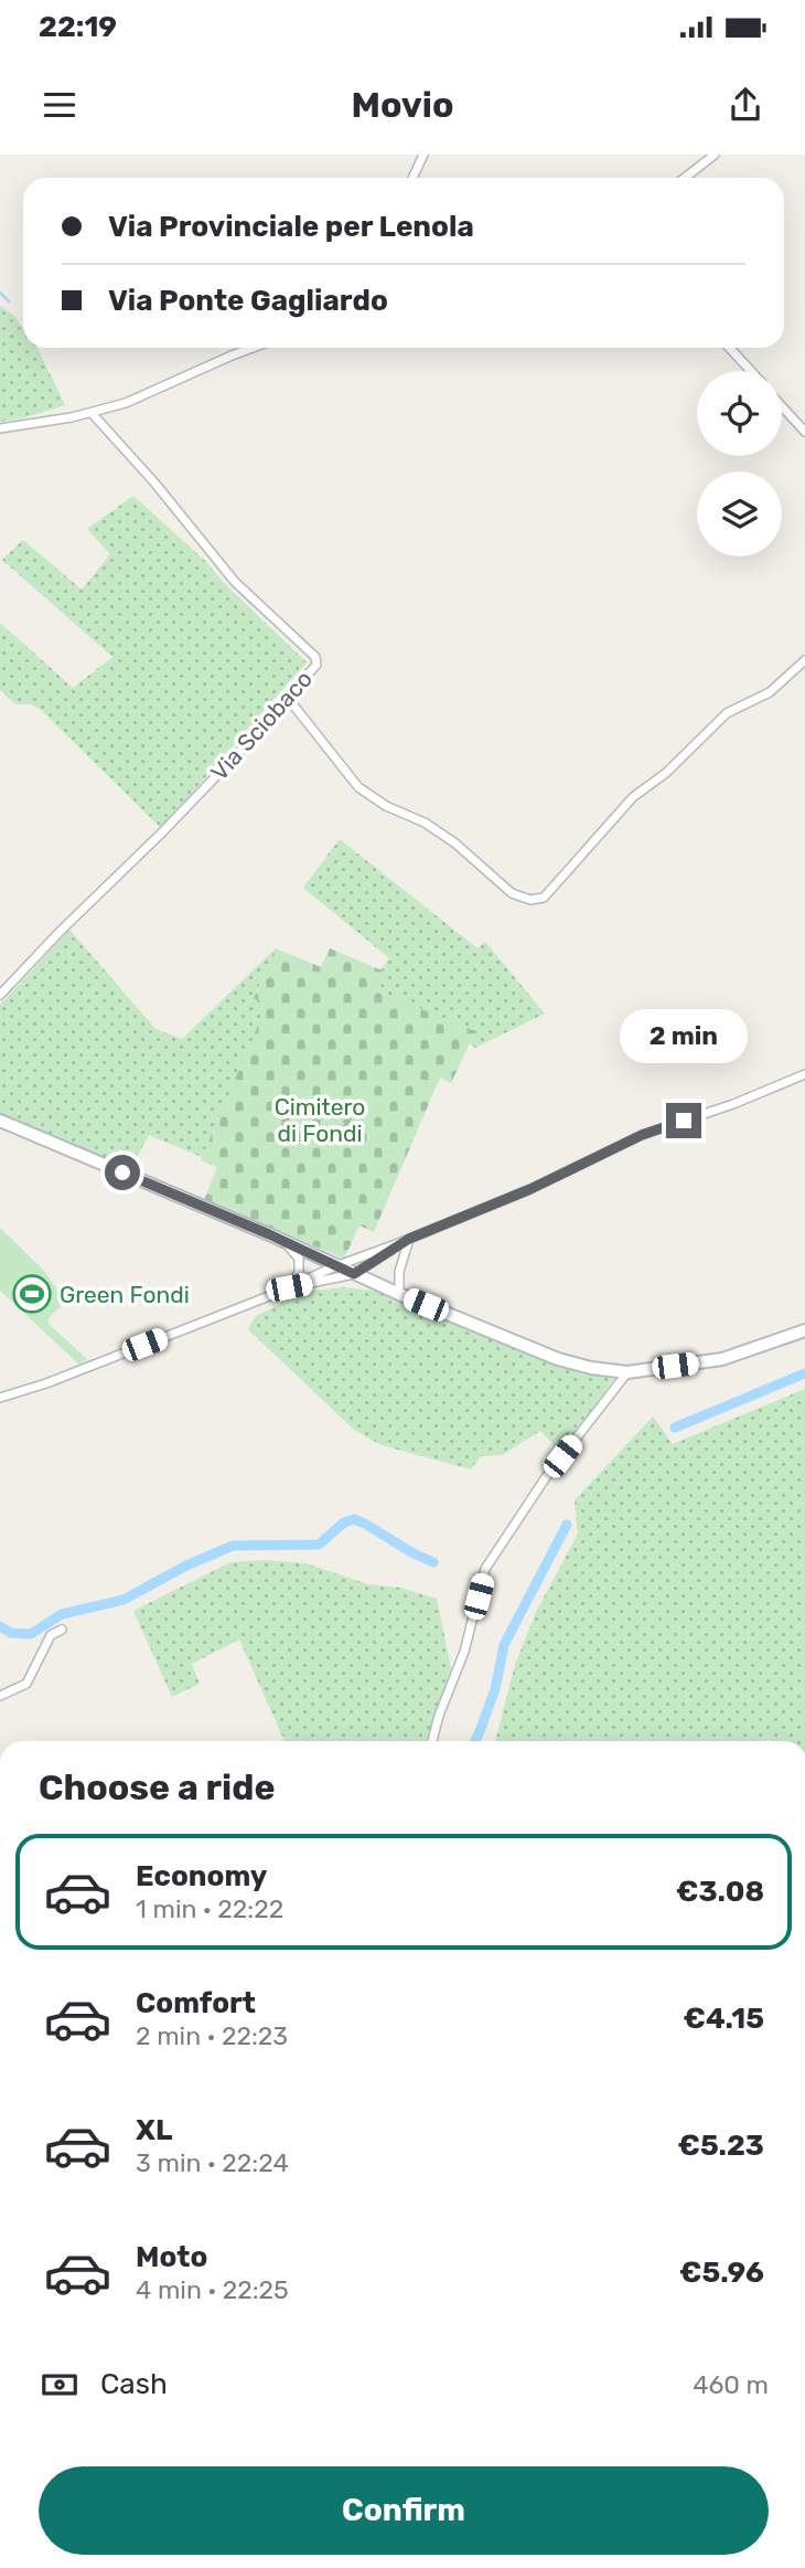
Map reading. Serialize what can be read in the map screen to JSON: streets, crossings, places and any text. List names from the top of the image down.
{
  "streets": {
    "street": ["Via Sciobaco"]
  },
  "parks": ["Cimitero di Fondi"],
  "places": {
    "sports": ["Green Fondi"]
  },
  "page": {
    "status": "22:19",
    "header": "Movio",
    "banner": ["Via Provinciale per Lenola", "Via Ponte Gagliardo"],
    "bubble": "2 min",
    "heading": "Choose a ride",
    "list": [
      {
        "name": "Economy",
        "note": "1 min · 22:22",
        "value": "€3.08"
      },
      {
        "name": "Comfort",
        "note": "2 min · 22:23",
        "value": "€4.15"
      },
      {
        "name": "XL",
        "note": "3 min · 22:24",
        "value": "€5.23"
      },
      {
        "name": "Moto",
        "note": "4 min · 22:25",
        "value": "€5.96"
      }
    ],
    "pay": ["Cash", "460 m"],
    "buttons": "Confirm"
  }
}
